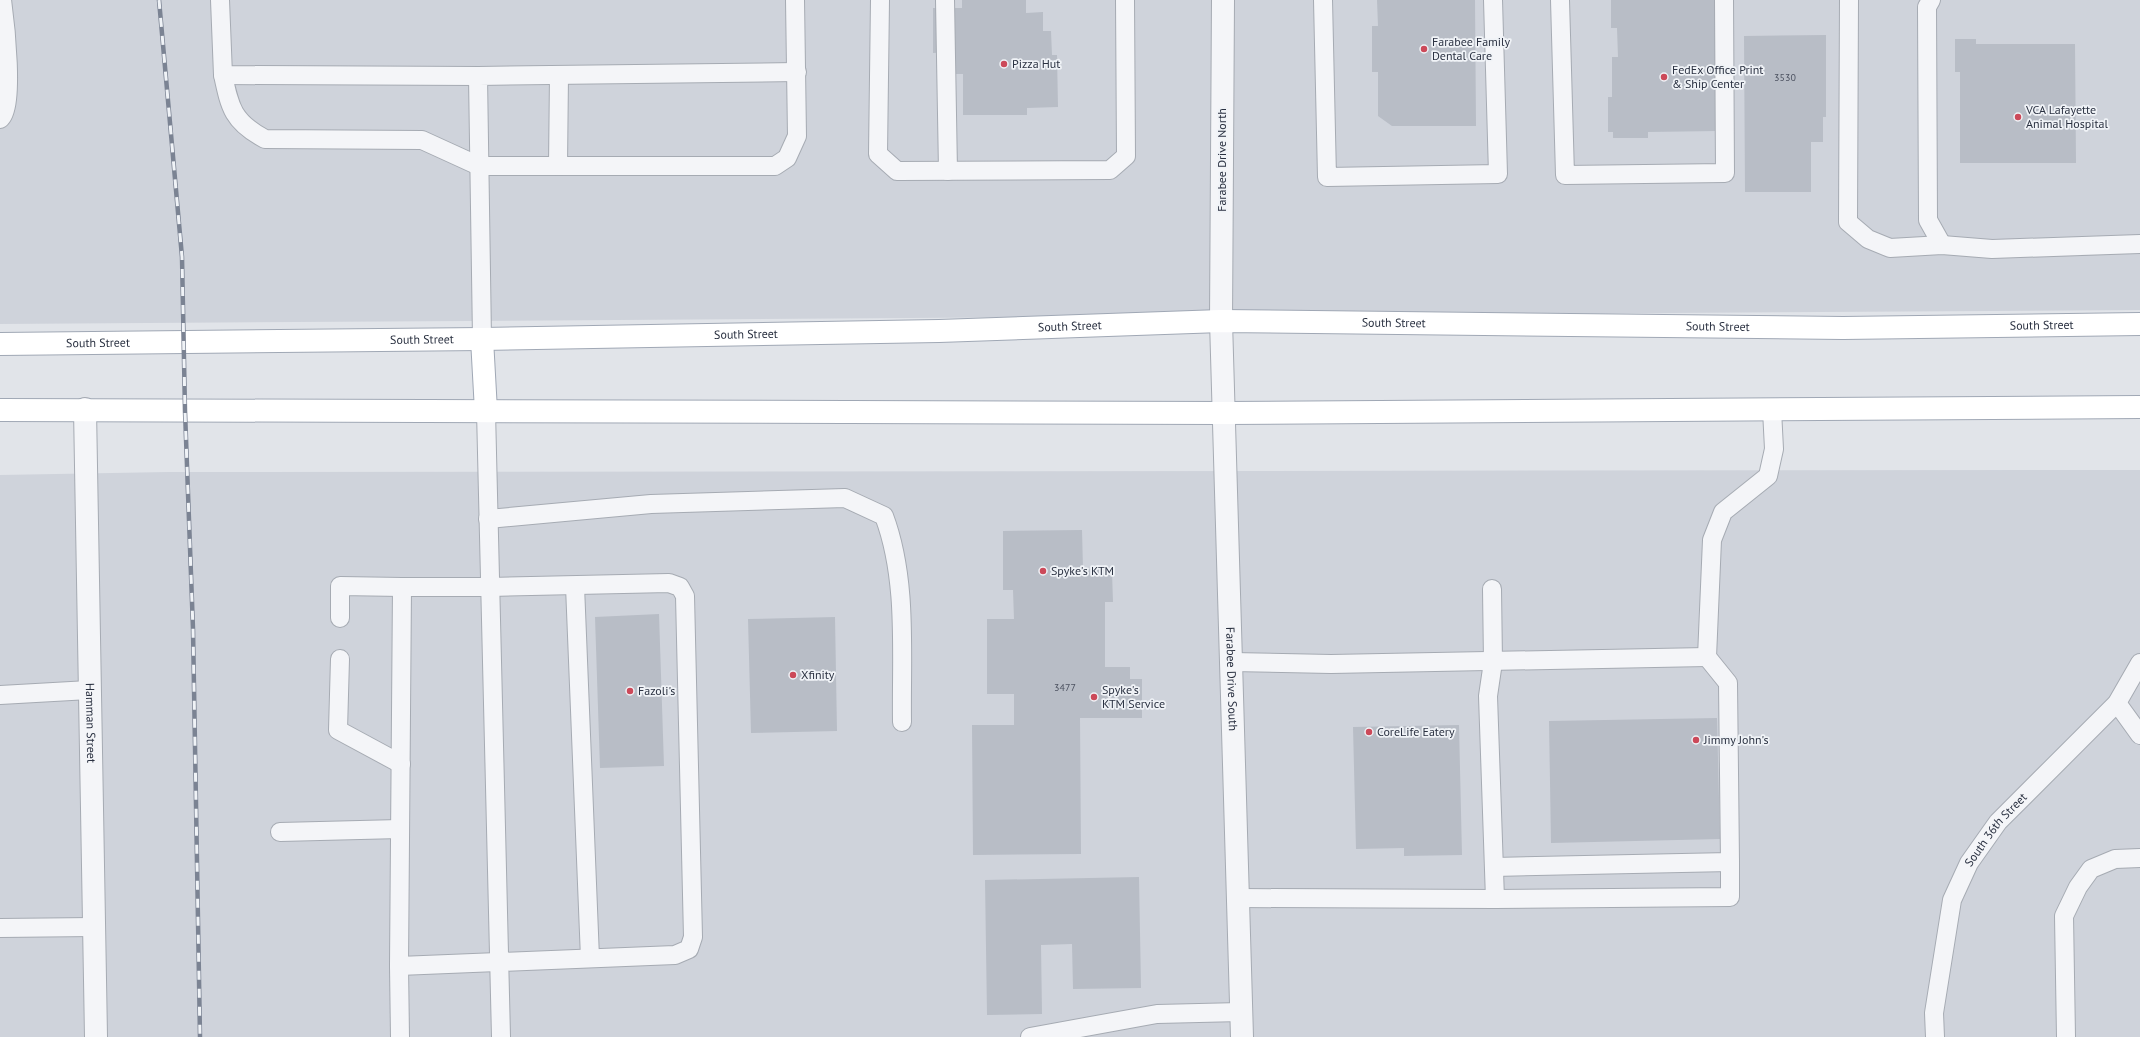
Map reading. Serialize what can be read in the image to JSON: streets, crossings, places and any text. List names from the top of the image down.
{
  "streets": {
    "main road": ["South Street"],
    "street": ["Farabee Drive North", "Farabee Drive South", "Hamman Street"],
    "lane": ["South 36th Street"]
  },
  "crossings": [
    ["Farabee Drive North", "South Street"],
    ["Farabee Drive North", "Farabee Drive South"],
    ["South Street", "Farabee Drive South"]
  ],
  "places": [
    "Farabee Family Dental Care",
    "Pizza Hut",
    "FedEx Office Print & Ship Center",
    "VCA Lafayette Animal Hospital",
    "Spyke's KTM",
    "Xfinity",
    "Fazoli's",
    "Spyke's KTM Service",
    "CoreLife Eatery",
    "Jimmy John's"
  ],
  "house_numbers": ["3530", "3477"]
}
